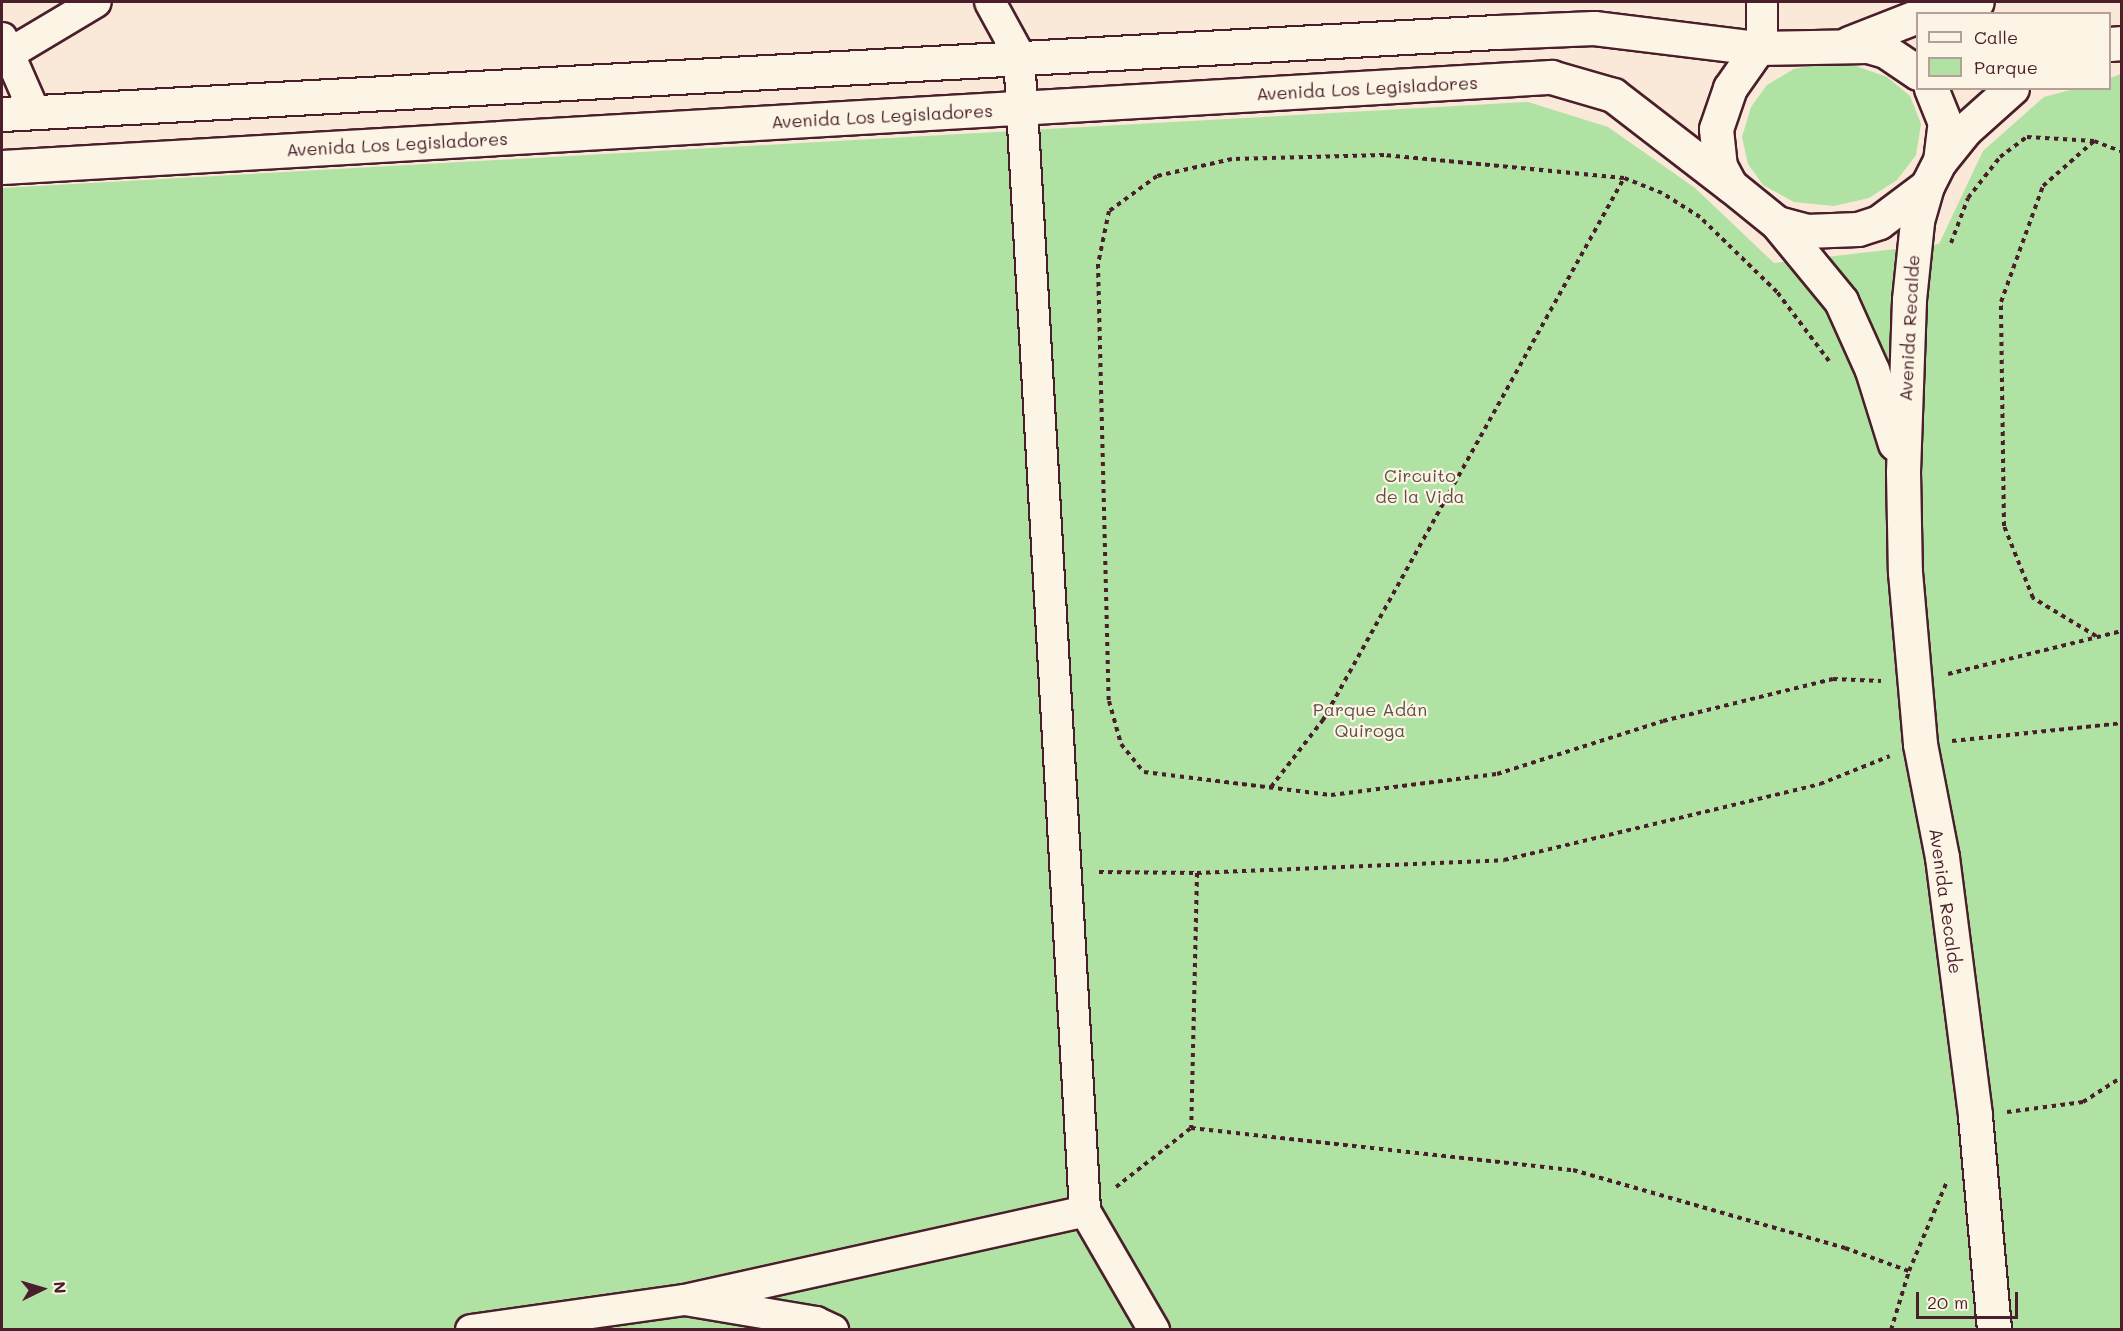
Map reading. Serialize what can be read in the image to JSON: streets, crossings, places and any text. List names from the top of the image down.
{
  "streets": {
    "main road": ["Avenida Los Legisladores", "Avenida Recalde"]
  },
  "crossings": [
    ["Avenida Los Legisladores", "Avenida Recalde"]
  ],
  "parks": ["Circuito de la Vida", "Parque Adán Quiroga"],
  "legend": ["Calle", "Parque"],
  "scale_bar": "20 m",
  "north": "right"
}
